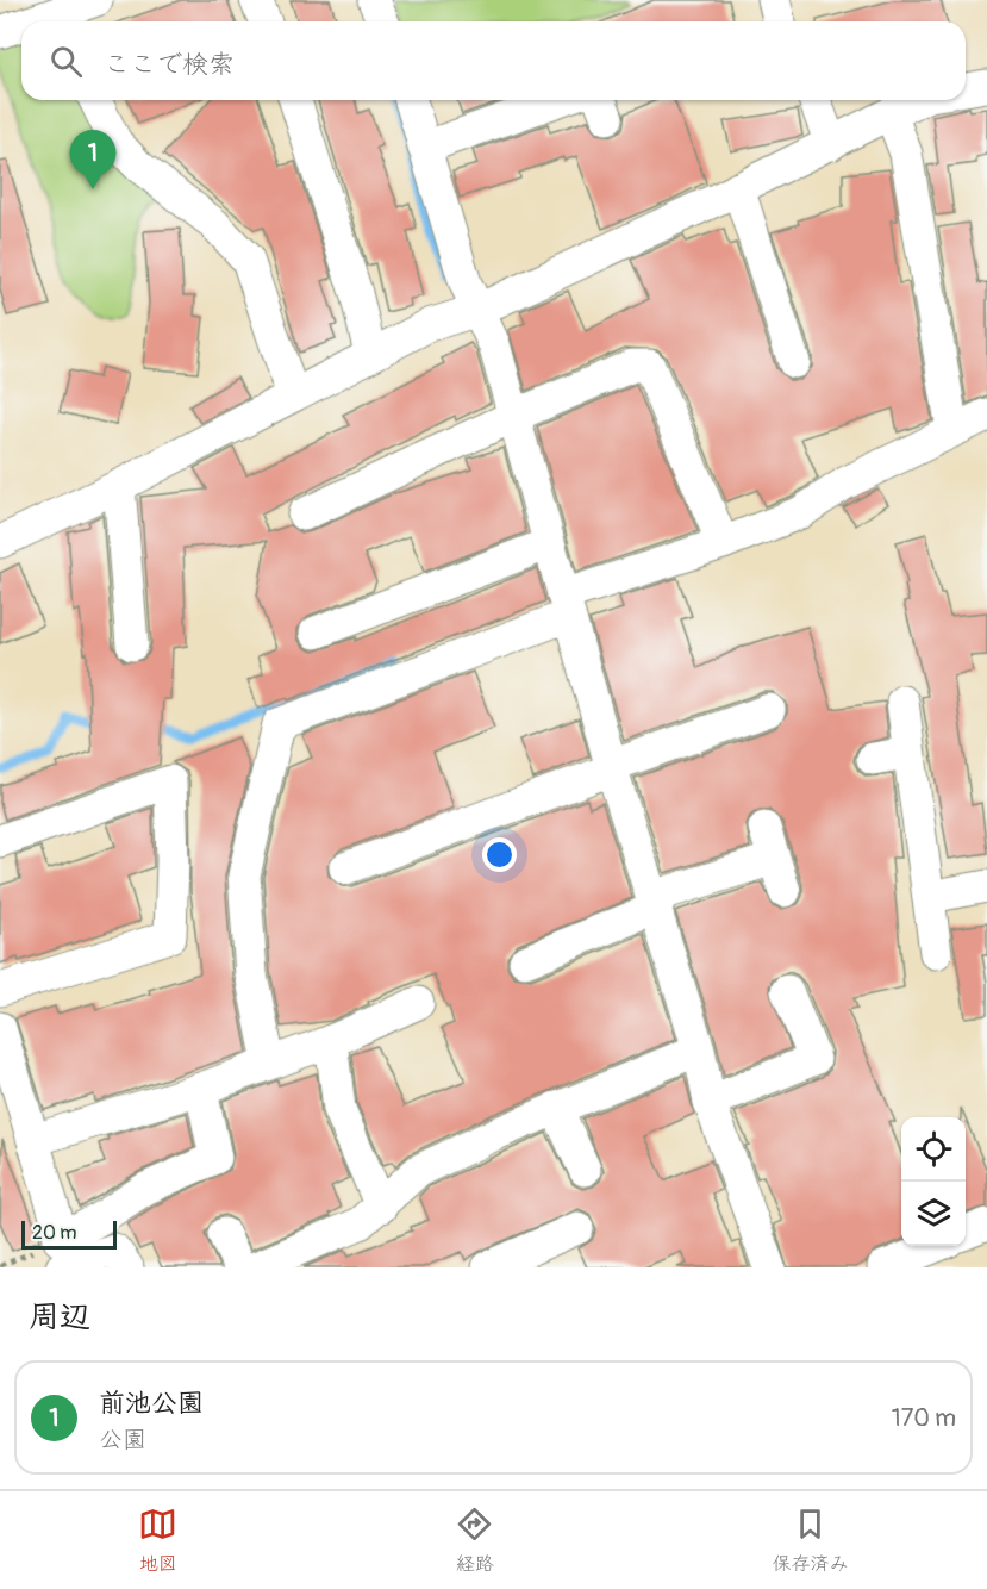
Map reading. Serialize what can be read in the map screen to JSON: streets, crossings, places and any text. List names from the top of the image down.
{
  "scale_bar": "20 m",
  "page": {
    "search": "ここで検索",
    "pins": "1",
    "scale": "20 m",
    "heading": "周辺",
    "list": [
      {
        "mark": "1",
        "name": "前池公園",
        "note": "公園",
        "value": "170 m"
      }
    ],
    "nav": ["地図", "経路", "保存済み"]
  }
}
